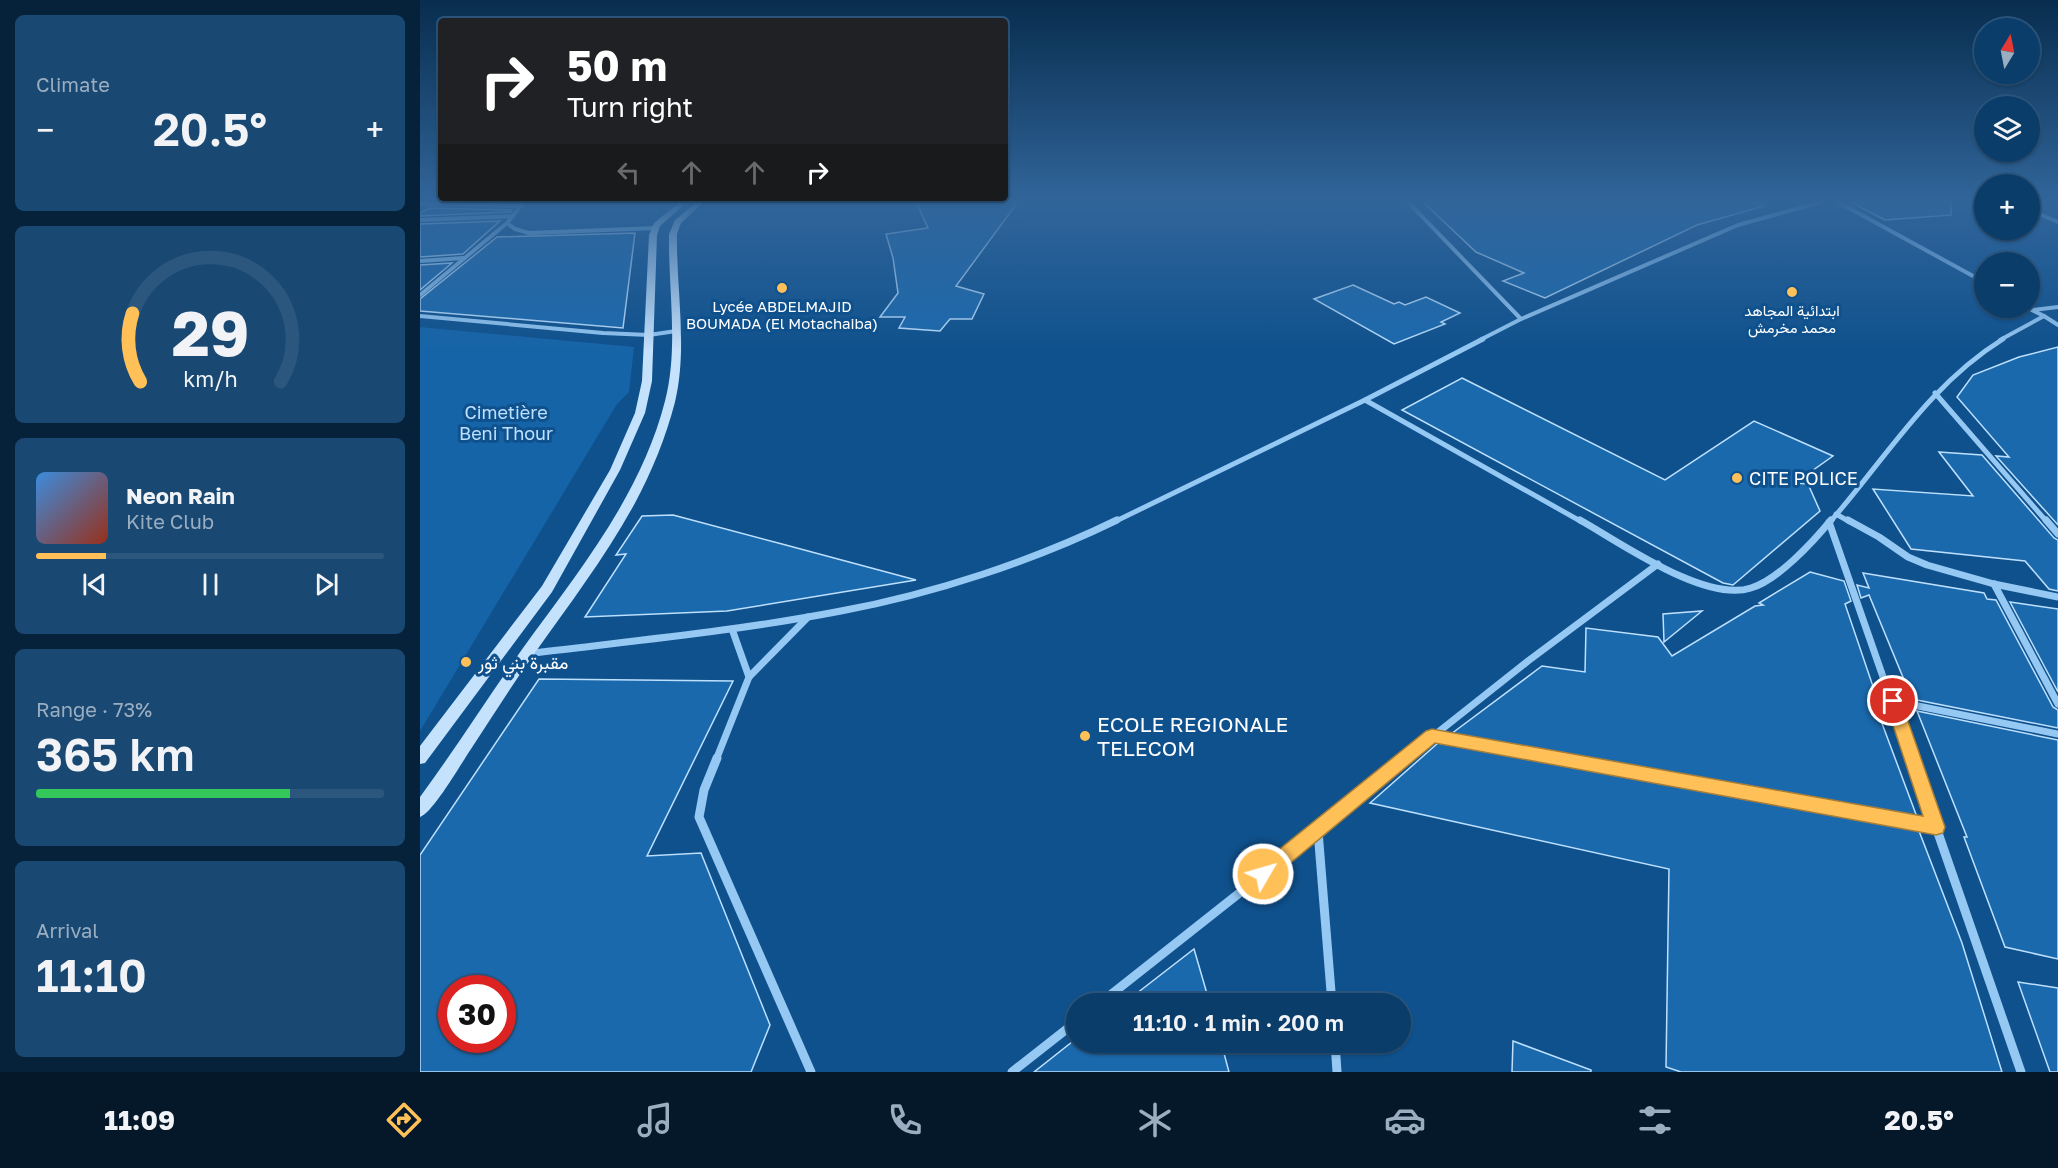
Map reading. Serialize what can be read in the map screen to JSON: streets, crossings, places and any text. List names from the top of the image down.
{
  "parks": ["Cimetière Beni Thour"],
  "places": [
    "Lycée ABDELMAJID BOUMADA (El Motachaiba)",
    "ابتدائية المجاهد محمد مخرمش",
    "CITE POLICE",
    "مقبرة بني ثور",
    "ECOLE REGIONALE TELECOM"
  ],
  "north": "top",
  "page": {
    "tile": [
      "Climate",
      ["Range · 73%", "365 km"],
      ["Arrival", "11:10"]
    ],
    "map_buttons": ["+", "−"],
    "turn": ["50 m", "Turn right"],
    "heat": ["−", "20.5°", "+"],
    "song": ["Neon Rain", "Kite Club"],
    "limit": "30",
    "trip": "11:10 · 1 min · 200 m",
    "tabs": ["11:09", "20.5°"],
    "gauge": ["29", "km/h"]
  }
}
